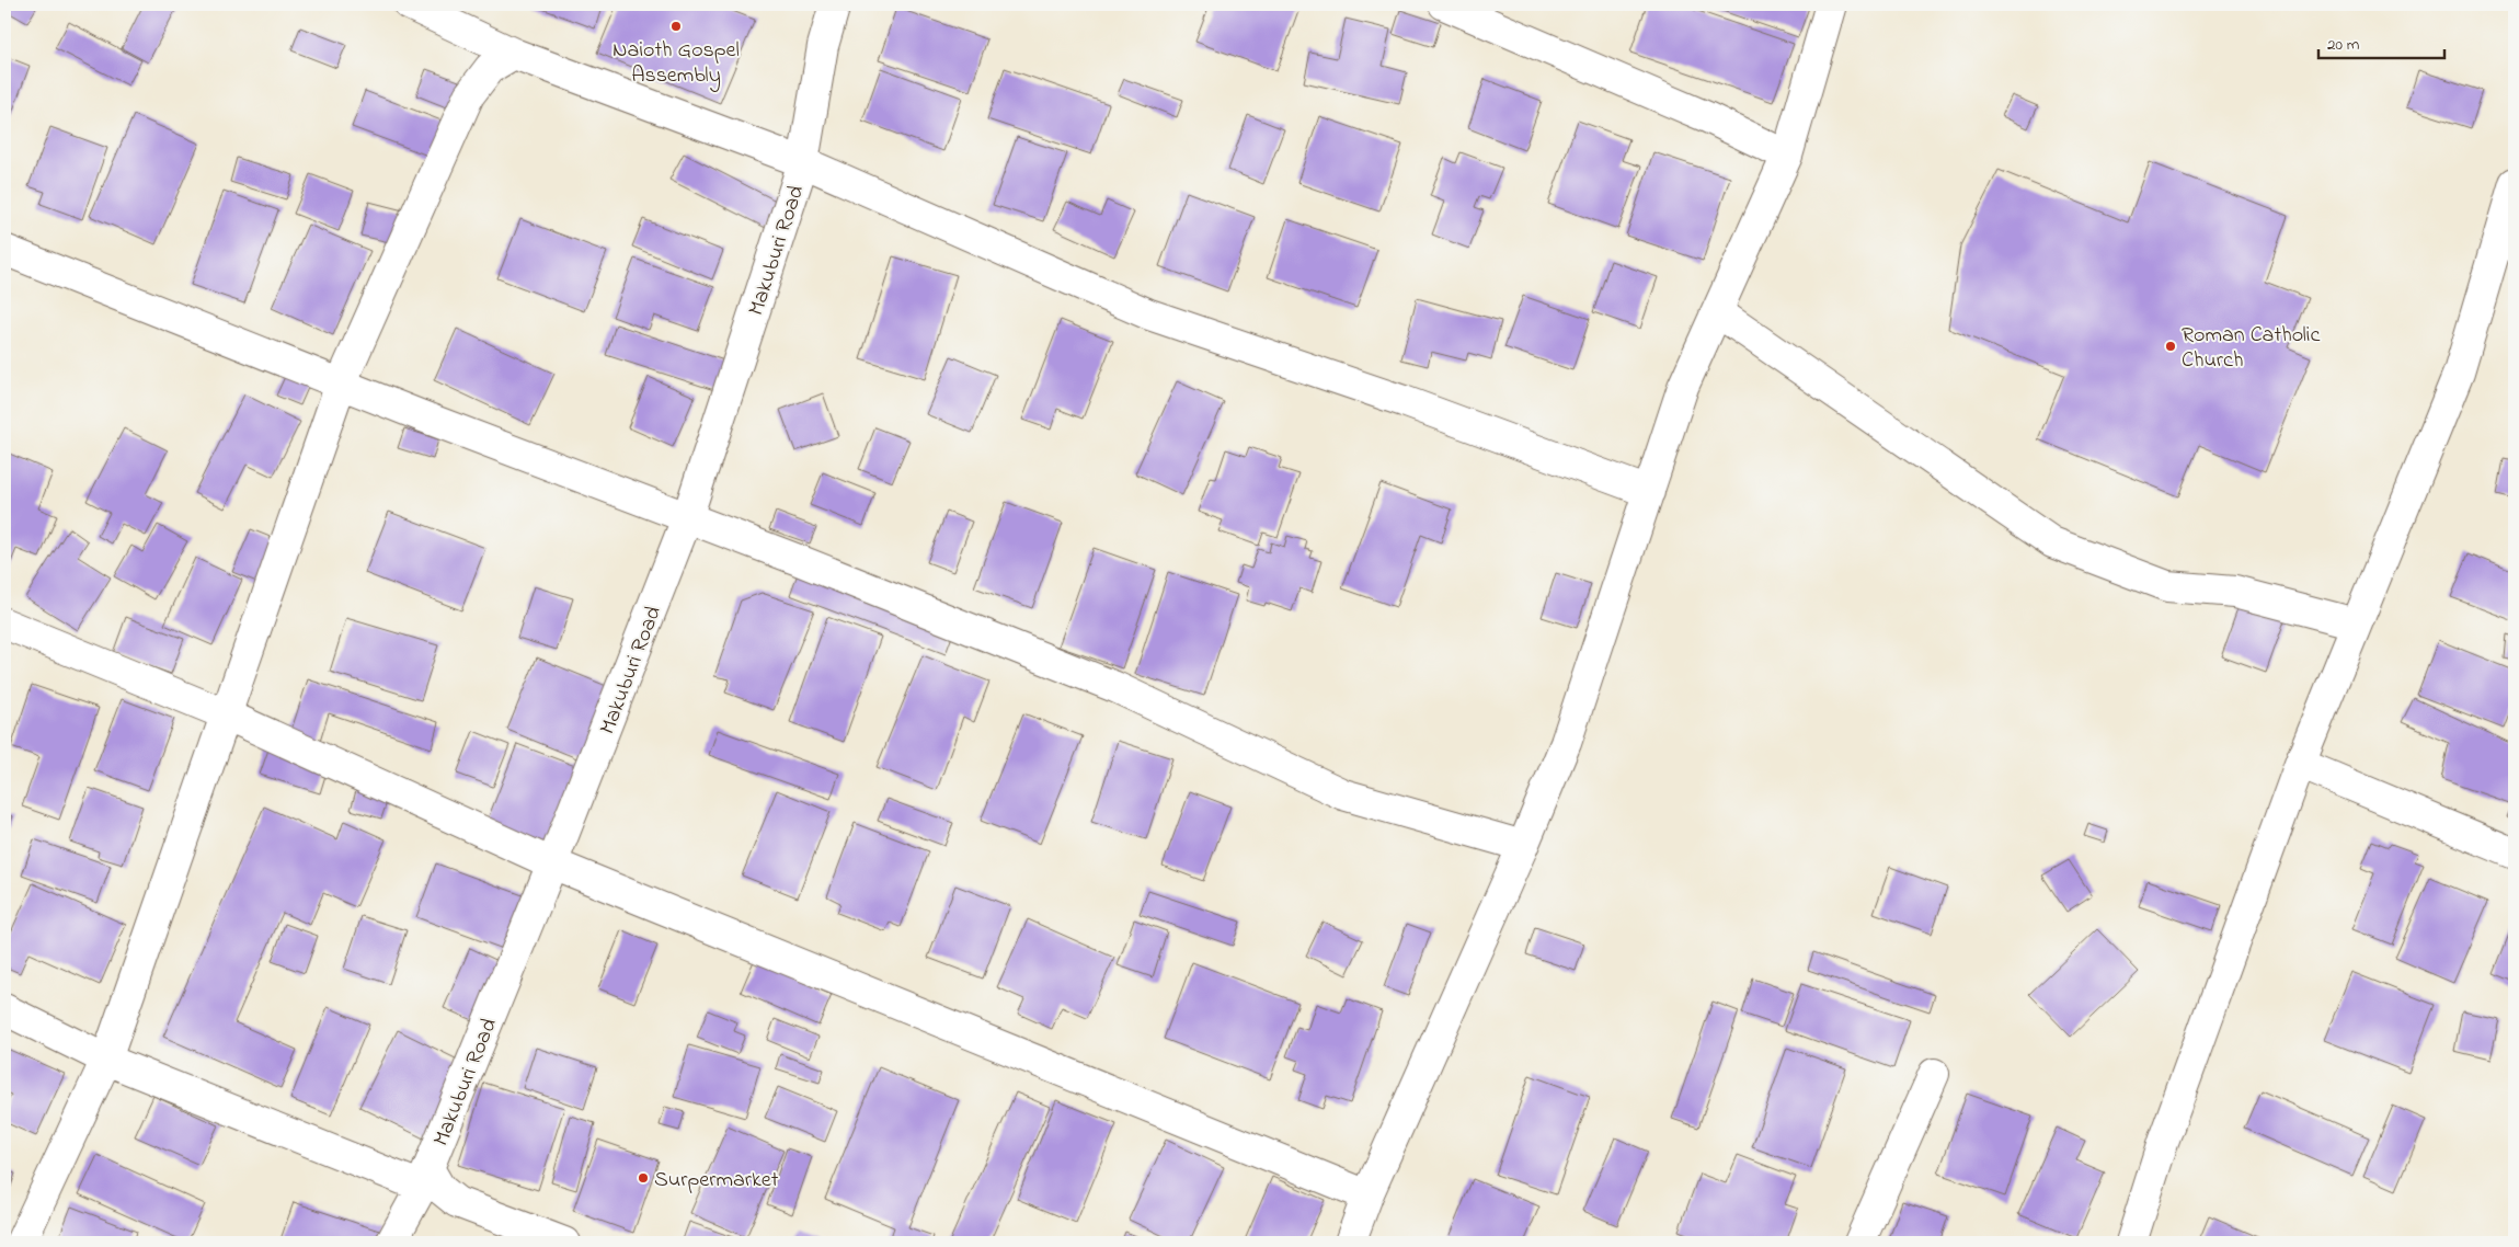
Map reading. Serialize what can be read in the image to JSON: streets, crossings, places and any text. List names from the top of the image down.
{
  "streets": {
    "street": ["Makuburi Road"]
  },
  "places": ["Naioth Gospel Assembly", "Roman Catholic Church", "Surpermarket"],
  "scale_bar": "20 m"
}
